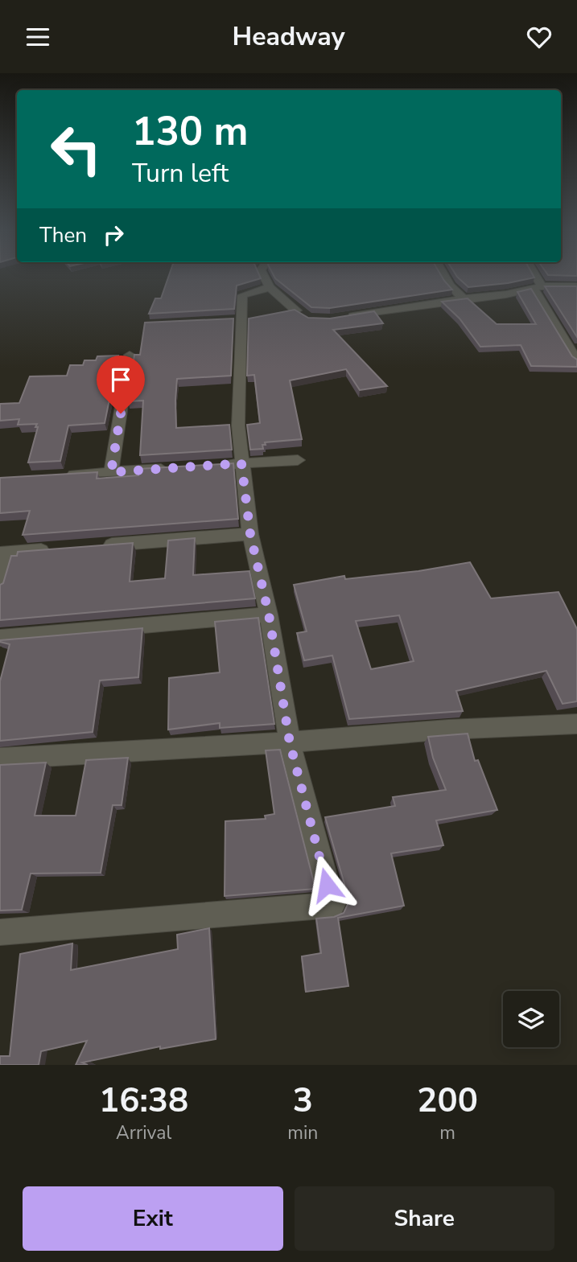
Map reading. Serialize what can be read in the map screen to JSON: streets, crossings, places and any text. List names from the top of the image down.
{
  "page": {
    "header": "Headway",
    "turn": ["130 m", "Turn left"],
    "then": "Then",
    "eta": [
      "16:38",
      "Arrival",
      "3",
      "min",
      "200",
      "m"
    ],
    "buttons": ["Exit", "Share"]
  }
}
